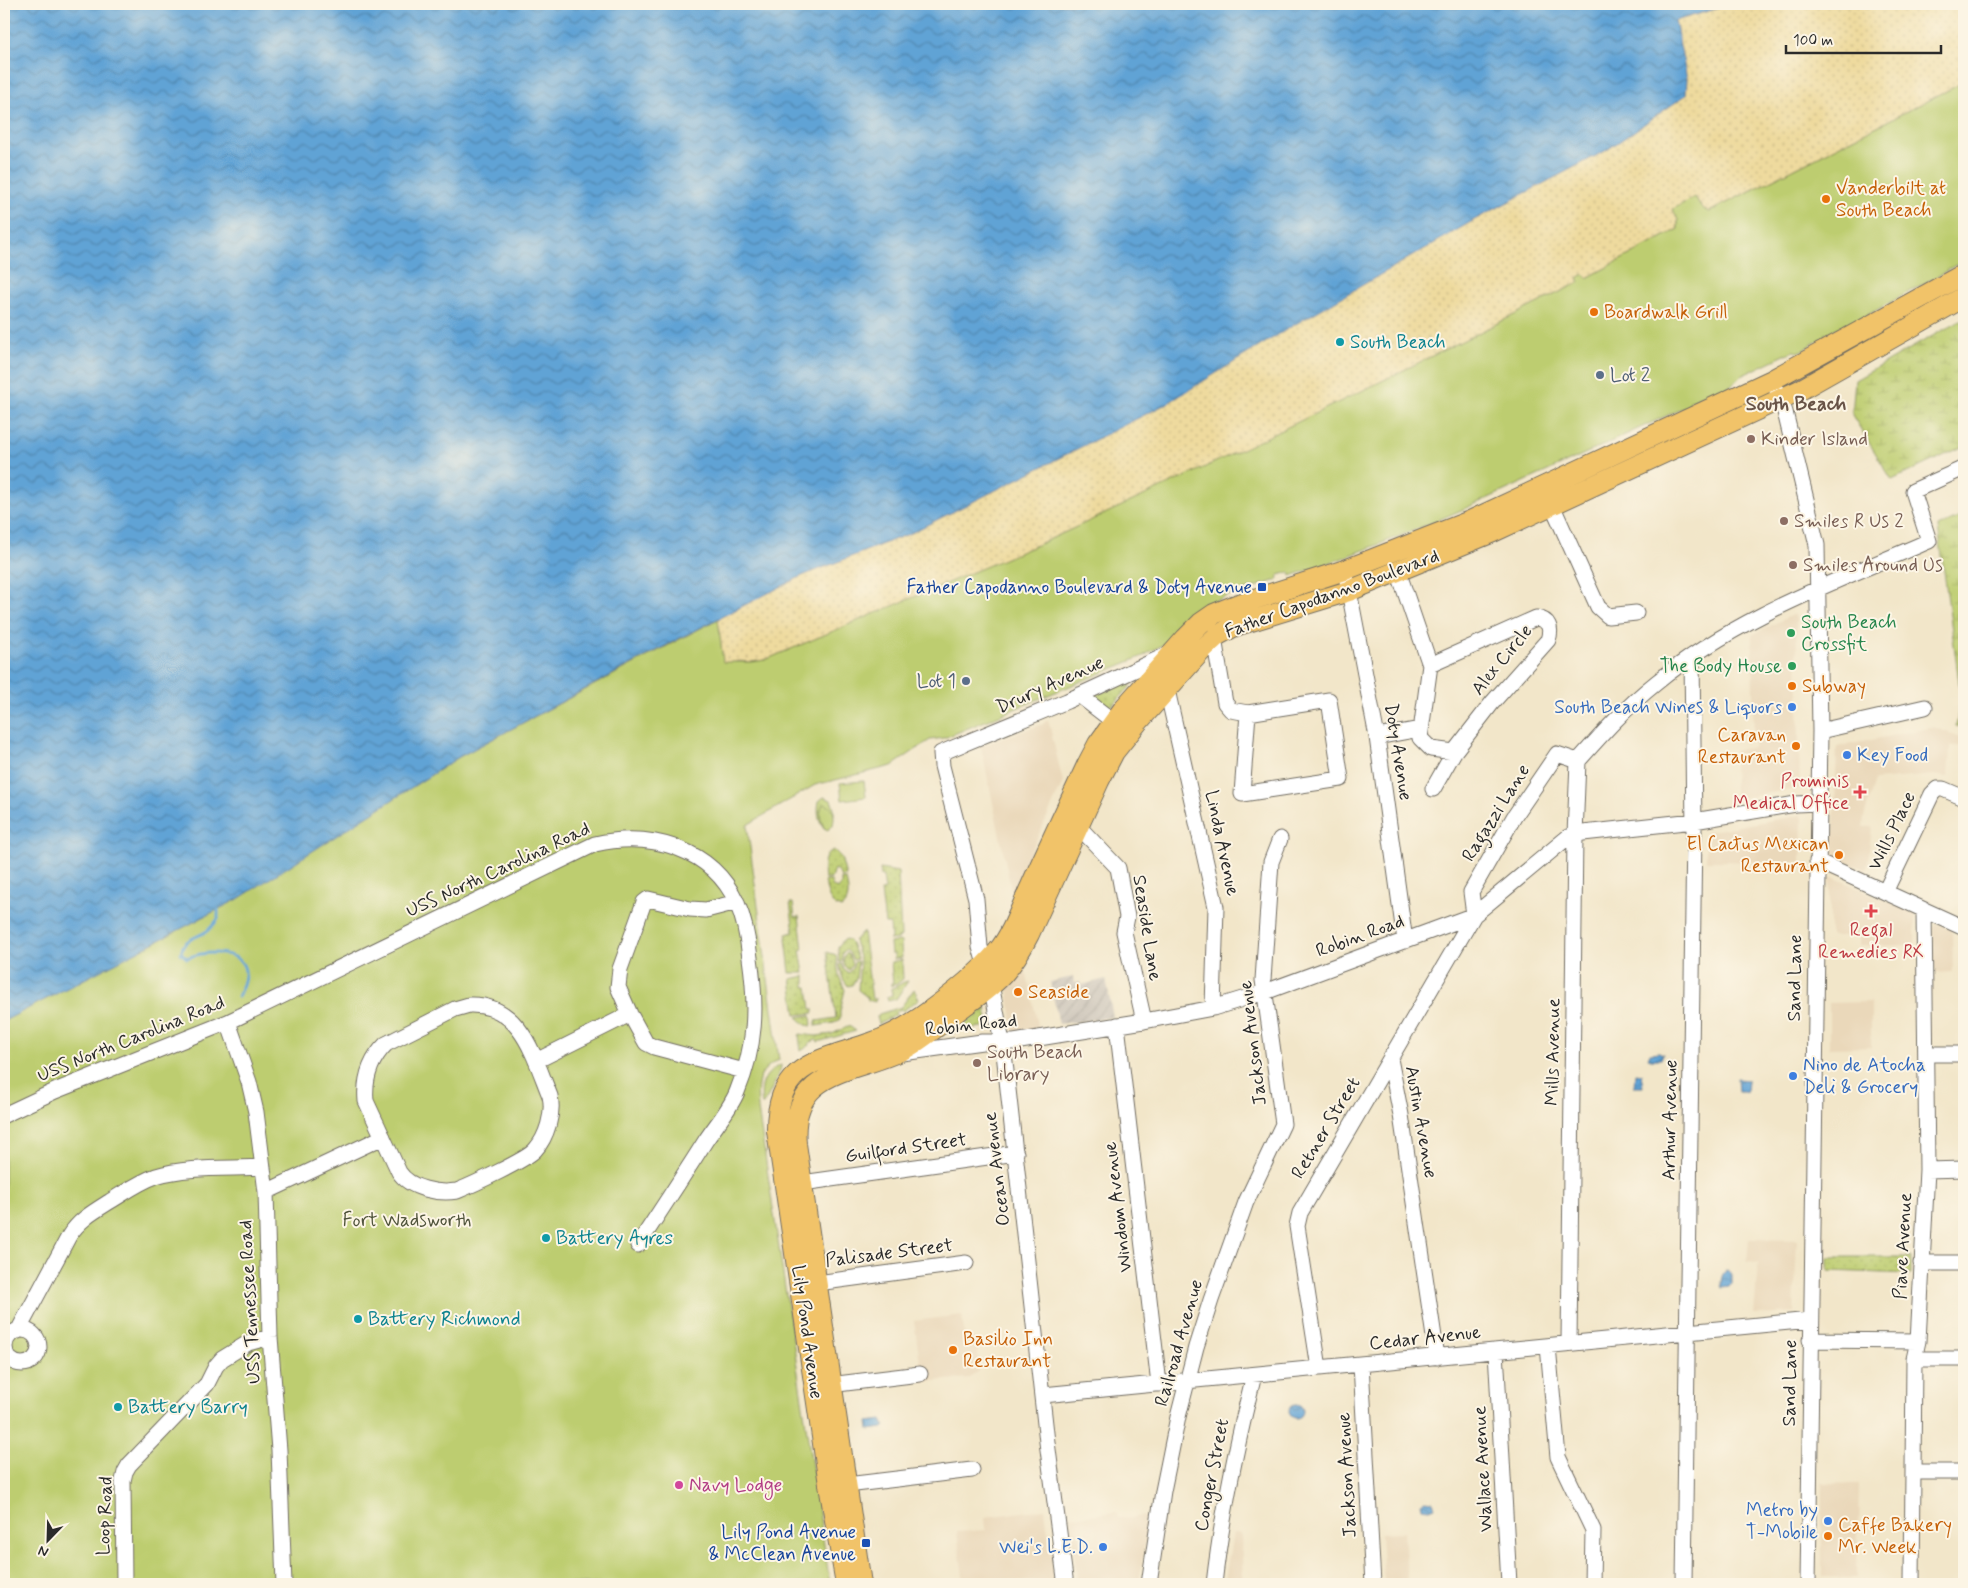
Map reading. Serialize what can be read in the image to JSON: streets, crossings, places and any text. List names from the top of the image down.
{
  "streets": {
    "main road": ["Father Capodanno Boulevard", "Lily Pond Avenue"],
    "street": [
      "Alex Circle",
      "Drury Avenue",
      "Doty Avenue",
      "Ragazzi Lane",
      "Wills Place",
      "Linda Avenue",
      "USS North Carolina Road",
      "Seaside Lane",
      "Robin Road",
      "Sand Lane",
      "Jackson Avenue",
      "Mills Avenue",
      "Arthur Avenue",
      "Austin Avenue",
      "Retner Street",
      "Guilford Street",
      "Ocean Avenue",
      "Windom Avenue",
      "Piave Avenue",
      "Palisade Street",
      "USS Tennessee Road",
      "Cedar Avenue",
      "Railroad Avenue",
      "Wallace Avenue",
      "Conger Street",
      "Loop Road"
    ]
  },
  "crossings": [
    ["Father Capodanno Boulevard", "Drury Avenue"],
    ["Father Capodanno Boulevard", "Doty Avenue"],
    ["Father Capodanno Boulevard", "Linda Avenue"],
    ["Father Capodanno Boulevard", "Seaside Lane"],
    ["Father Capodanno Boulevard", "Robin Road"],
    ["Father Capodanno Boulevard", "Sand Lane"],
    ["Father Capodanno Boulevard", "Ocean Avenue"],
    ["Father Capodanno Boulevard", "Lily Pond Avenue"],
    ["Drury Avenue", "Ocean Avenue"],
    ["Doty Avenue", "Robin Road"],
    ["Ragazzi Lane", "Robin Road"],
    ["Ragazzi Lane", "Mills Avenue"],
    ["Ragazzi Lane", "Austin Avenue"],
    ["Linda Avenue", "Robin Road"],
    ["USS North Carolina Road", "USS Tennessee Road"],
    ["Seaside Lane", "Robin Road"],
    ["Robin Road", "Sand Lane"],
    ["Robin Road", "Jackson Avenue"],
    ["Robin Road", "Mills Avenue"],
    ["Robin Road", "Arthur Avenue"],
    ["Robin Road", "Austin Avenue"],
    ["Robin Road", "Ocean Avenue"],
    ["Robin Road", "Windom Avenue"],
    ["Sand Lane", "Cedar Avenue"],
    ["Jackson Avenue", "Cedar Avenue"],
    ["Jackson Avenue", "Railroad Avenue"],
    ["Mills Avenue", "Cedar Avenue"],
    ["Arthur Avenue", "Cedar Avenue"],
    ["Austin Avenue", "Retner Street"],
    ["Austin Avenue", "Cedar Avenue"],
    ["Retner Street", "Cedar Avenue"],
    ["Guilford Street", "Ocean Avenue"],
    ["Guilford Street", "Lily Pond Avenue"],
    ["Ocean Avenue", "Cedar Avenue"],
    ["Windom Avenue", "Cedar Avenue"],
    ["Palisade Street", "Lily Pond Avenue"],
    ["USS Tennessee Road", "Loop Road"],
    ["Cedar Avenue", "Railroad Avenue"],
    ["Cedar Avenue", "Wallace Avenue"],
    ["Cedar Avenue", "Conger Street"]
  ],
  "districts": ["South Beach"],
  "parks": ["Fort Wadsworth"],
  "places": {
    "other": [
      "Vanderbilt at South Beach",
      "Boardwalk Grill",
      "South Beach",
      "Lot 2",
      "Kinder Island",
      "Smiles R Us 2",
      "Smiles Around Us",
      "South Beach Crossfit",
      "The Body House",
      "Lot 1",
      "Subway",
      "South Beach Wines & Liquors",
      "Caravan Restaurant",
      "Key Food",
      "El Cactus Mexican Restaurant",
      "Seaside",
      "South Beach Library",
      "Nino de Atocha Deli & Grocery",
      "Battery Ayres",
      "Battery Richmond",
      "Basilio Inn Restaurant",
      "Battery Barry",
      "Navy Lodge",
      "Metro by T-Mobile",
      "Caffe Bakery Mr. Week",
      "Wei's L.E.D."
    ],
    "transit": ["Father Capodanno Boulevard & Doty Avenue", "Lily Pond Avenue & McClean Avenue"],
    "health": ["Prominis Medical Office", "Regal Remedies RX"]
  },
  "scale_bar": "100 m",
  "north": "bottom left"
}
